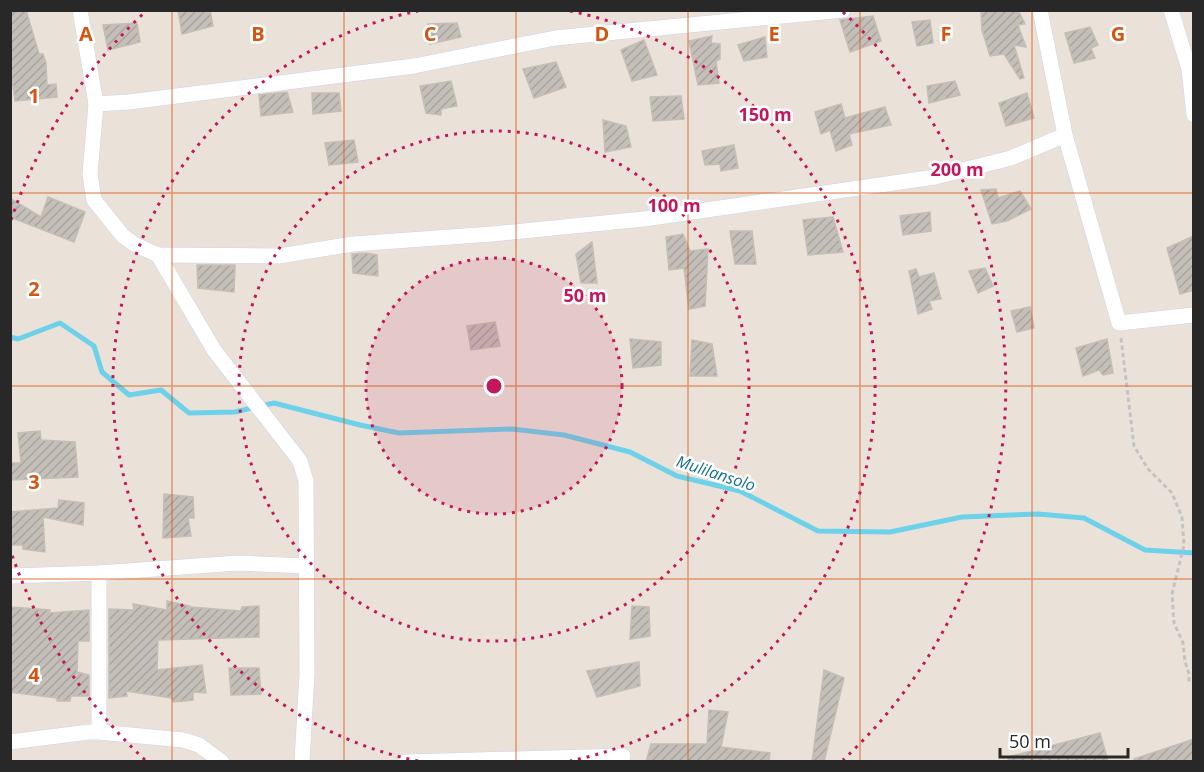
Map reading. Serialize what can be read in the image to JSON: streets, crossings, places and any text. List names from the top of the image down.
{
  "water": ["Mulilansolo"],
  "scale_bar": "50 m",
  "grid": {
    "columns": [
      "A",
      "B",
      "C",
      "D",
      "E",
      "F",
      "G"
    ],
    "rows": [
      "1",
      "2",
      "3",
      "4"
    ]
  },
  "rings": [
    "150 m",
    "200 m",
    "100 m",
    "50 m"
  ]
}
